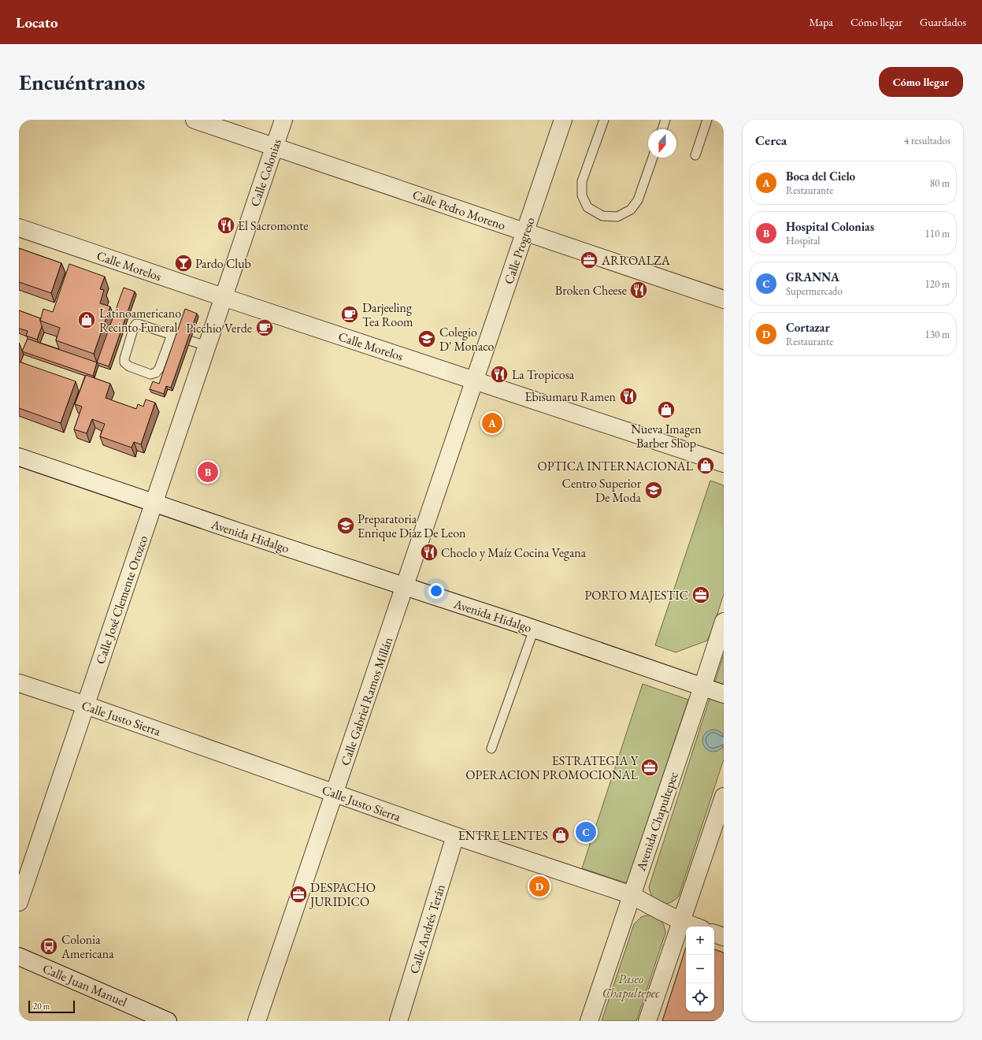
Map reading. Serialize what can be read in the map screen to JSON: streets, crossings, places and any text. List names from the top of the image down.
{
  "streets": {
    "street": [
      "Calle Colonias",
      "Calle Pedro Moreno",
      "Calle Progreso",
      "Calle Morelos",
      "Avenida Hidalgo",
      "Calle José Clemente Orozco",
      "Calle Gabriel Ramos Millán",
      "Calle Justo Sierra",
      "Avenida Chapultepec",
      "Calle Andrés Terán",
      "Calle Juan Manuel"
    ]
  },
  "crossings": [
    ["Calle Colonias", "Calle Pedro Moreno"],
    ["Calle Colonias", "Calle Morelos"],
    ["Calle Colonias", "Calle José Clemente Orozco"],
    ["Calle Pedro Moreno", "Calle Progreso"],
    ["Calle Progreso", "Calle Morelos"],
    ["Calle Progreso", "Calle Gabriel Ramos Millán"],
    ["Calle Morelos", "Calle José Clemente Orozco"],
    ["Calle Morelos", "Calle Gabriel Ramos Millán"],
    ["Avenida Hidalgo", "Calle José Clemente Orozco"],
    ["Avenida Hidalgo", "Calle Gabriel Ramos Millán"],
    ["Avenida Hidalgo", "Avenida Chapultepec"],
    ["Calle José Clemente Orozco", "Calle Justo Sierra"],
    ["Calle Gabriel Ramos Millán", "Calle Justo Sierra"],
    ["Calle Justo Sierra", "Avenida Chapultepec"],
    ["Calle Justo Sierra", "Calle Andrés Terán"]
  ],
  "parks": ["Paseo Chapultepec"],
  "places": {
    "restaurant": [
      "El Sacromonte",
      "Broken Cheese",
      "La Tropicosa",
      "Ebisumaru Ramen",
      "Choclo y Maíz Cocina Vegana"
    ],
    "office": [
      "ARROALZA",
      "PORTO MAJESTIC",
      "ESTRATEGIA Y OPERACION PROMOCIONAL",
      "DESPACHO JURIDICO"
    ],
    "bar": ["Pardo Club"],
    "cafe": ["Darjeeling Tea Room", "Picchio Verde"],
    "shop": [
      "Latinoamericano Recinto Funeral",
      "Nueva Imagen Barber Shop",
      "OPTICA INTERNACIONAL",
      "ENTRE LENTES"
    ],
    "school or university": ["Colegio D' Monaco", "Centro Superior De Moda", "Preparatoria Enrique Diaz De Leon"],
    "bus stop": ["Colonia Americana"]
  },
  "scale_bar": "20 m",
  "north": "bottom",
  "page": {
    "header": "Locato",
    "nav": ["Mapa", "Cómo llegar", "Guardados"],
    "buttons": "Cómo llegar",
    "title": "Encuéntranos",
    "heading": ["Cerca", "4 resultados"],
    "list": [
      {
        "mark": "A",
        "name": "Boca del Cielo",
        "note": "Restaurante",
        "value": "80 m"
      },
      {
        "mark": "B",
        "name": "Hospital Colonias",
        "note": "Hospital",
        "value": "110 m"
      },
      {
        "mark": "C",
        "name": "GRANNA",
        "note": "Supermercado",
        "value": "120 m"
      },
      {
        "mark": "D",
        "name": "Cortazar",
        "note": "Restaurante",
        "value": "130 m"
      }
    ],
    "pins": [
      "A",
      "B",
      "C",
      "D"
    ],
    "map_buttons": ["+", "−"],
    "scale": "20 m"
  }
}
